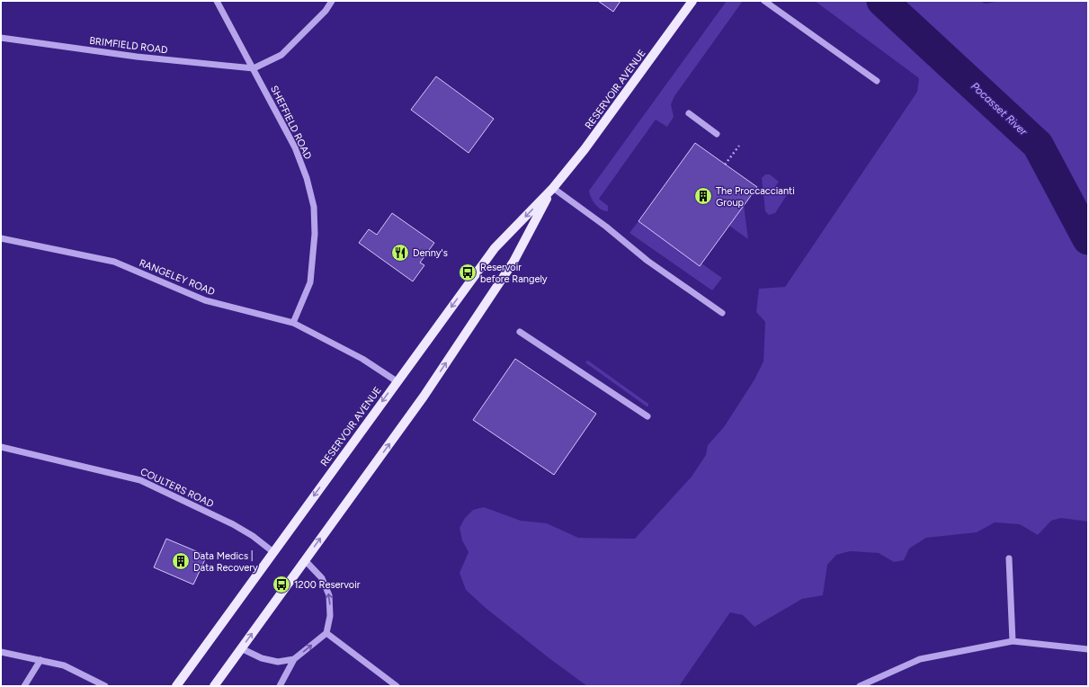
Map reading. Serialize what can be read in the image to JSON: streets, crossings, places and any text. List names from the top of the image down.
{
  "streets": {
    "main road": ["RESERVOIR AVENUE"],
    "street": [
      "BRIMFIELD ROAD",
      "SHEFFIELD ROAD",
      "RANGELEY ROAD",
      "COULTERS ROAD"
    ]
  },
  "crossings": [
    ["BRIMFIELD ROAD", "SHEFFIELD ROAD"],
    ["RESERVOIR AVENUE", "RANGELEY ROAD"],
    ["RESERVOIR AVENUE", "COULTERS ROAD"],
    ["SHEFFIELD ROAD", "RANGELEY ROAD"]
  ],
  "water": ["Pocasset River"],
  "places": {
    "building": ["The Proccaccianti Group", "Data Medics | Data Recovery"],
    "restaurant": ["Denny's"],
    "bus stop": ["Reservoir before Rangely", "1200 Reservoir"]
  }
}
